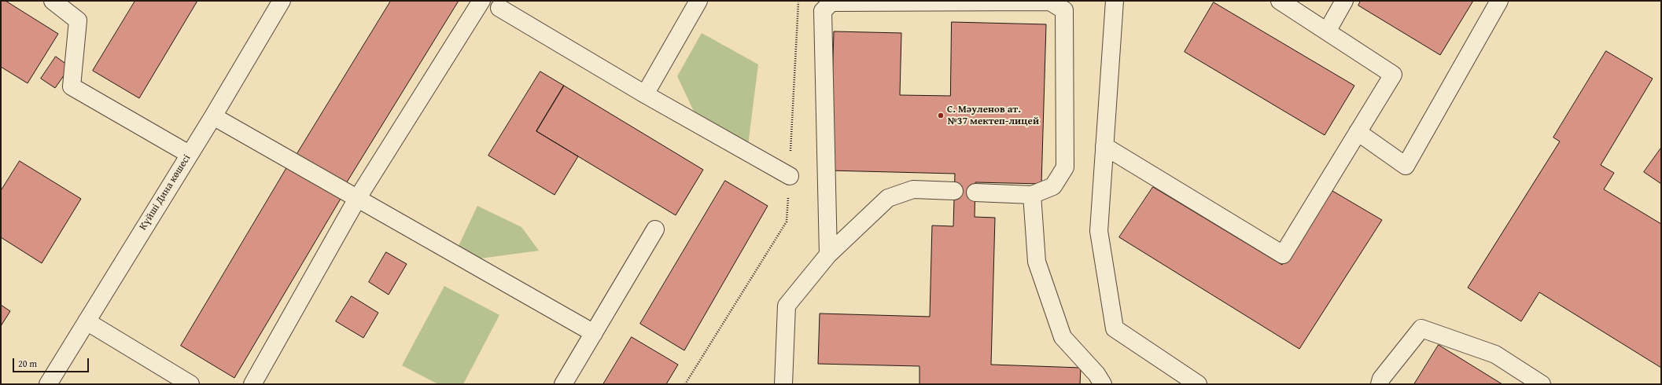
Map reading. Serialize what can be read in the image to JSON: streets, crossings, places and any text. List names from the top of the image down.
{
  "streets": {
    "street": ["Күйші Дина көшесі"]
  },
  "places": ["С. Мәуленов ат. №37 мектеп-лицей"],
  "scale_bar": "20 m"
}
